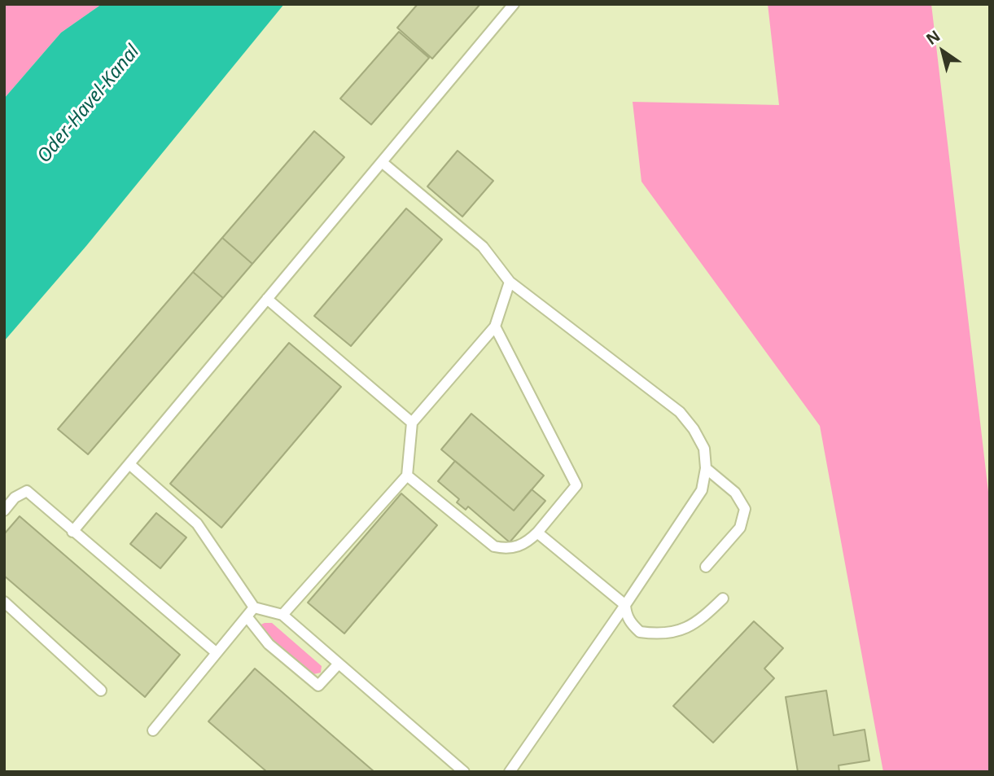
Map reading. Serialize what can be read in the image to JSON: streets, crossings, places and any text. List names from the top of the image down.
{
  "water": ["Oder-Havel-Kanal"],
  "north": "top left"
}
